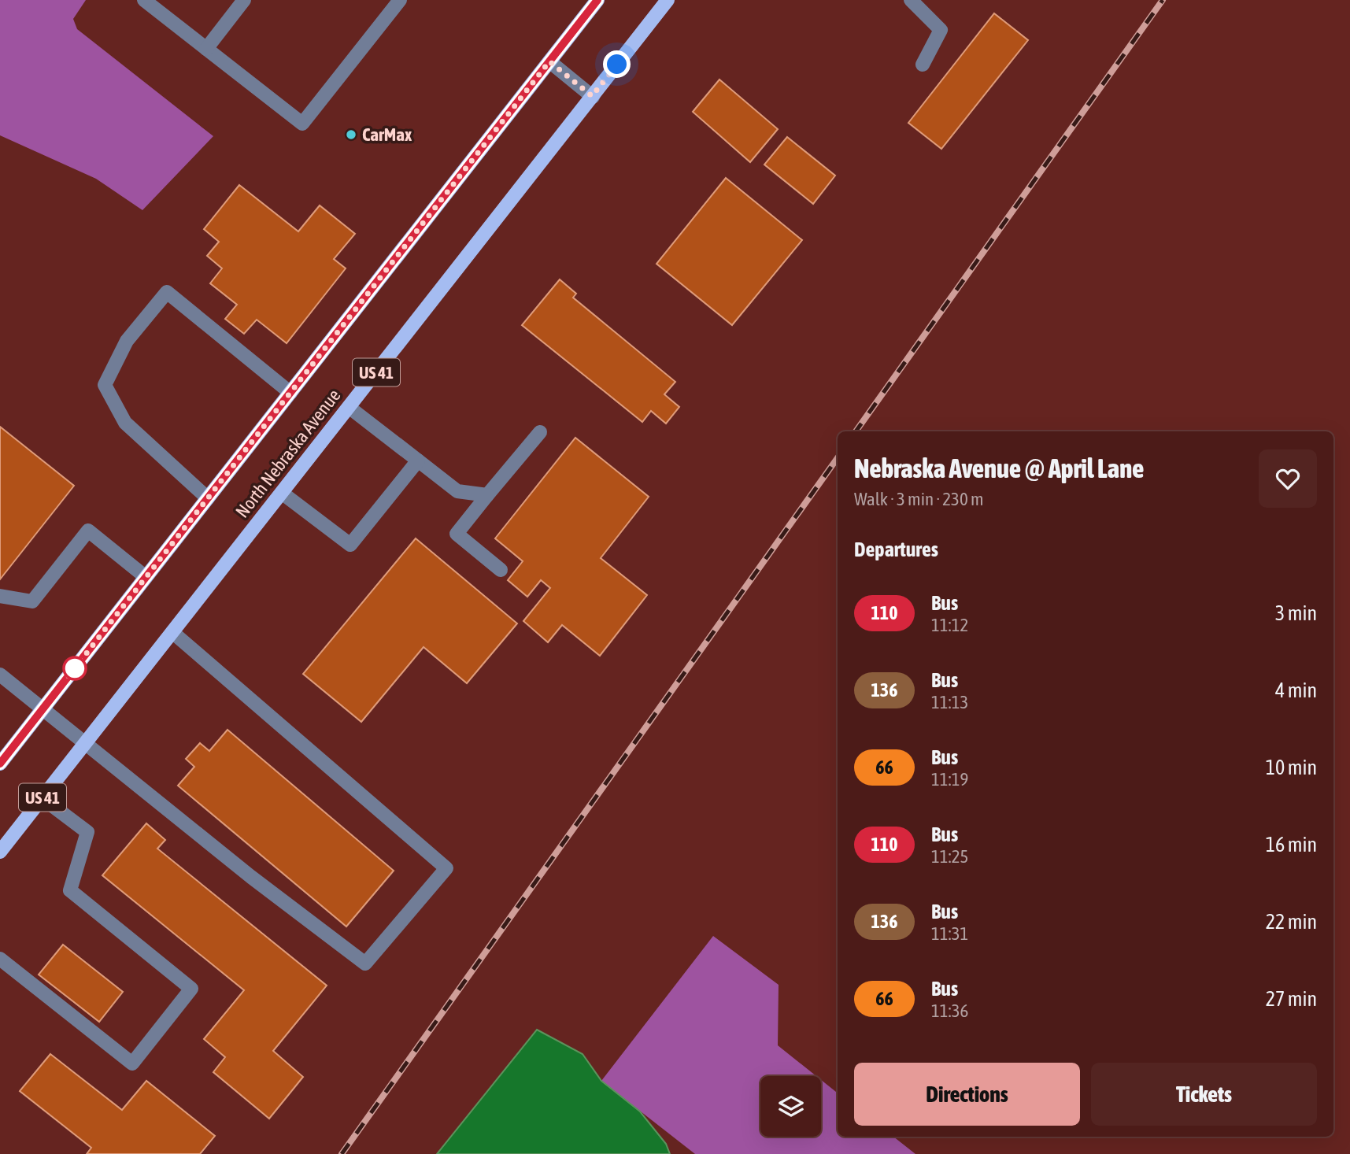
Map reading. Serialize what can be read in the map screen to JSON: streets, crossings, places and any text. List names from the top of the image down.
{
  "streets": {
    "main road": ["US 41", "North Nebraska Avenue"]
  },
  "places": ["CarMax"],
  "lines": ["bus line 110"],
  "page": {
    "heading": [
      ["Nebraska Avenue @ April Lane", "Walk · 3 min · 230 m"],
      "Departures"
    ],
    "list": [
      {
        "mark": "110",
        "name": "Bus",
        "note": "11:12",
        "value": "3 min"
      },
      {
        "mark": "136",
        "name": "Bus",
        "note": "11:13",
        "value": "4 min"
      },
      {
        "mark": "66",
        "name": "Bus",
        "note": "11:19",
        "value": "10 min"
      },
      {
        "mark": "110",
        "name": "Bus",
        "note": "11:25",
        "value": "16 min"
      },
      {
        "mark": "136",
        "name": "Bus",
        "note": "11:31",
        "value": "22 min"
      },
      {
        "mark": "66",
        "name": "Bus",
        "note": "11:36",
        "value": "27 min"
      }
    ],
    "buttons": ["Directions", "Tickets"]
  }
}
